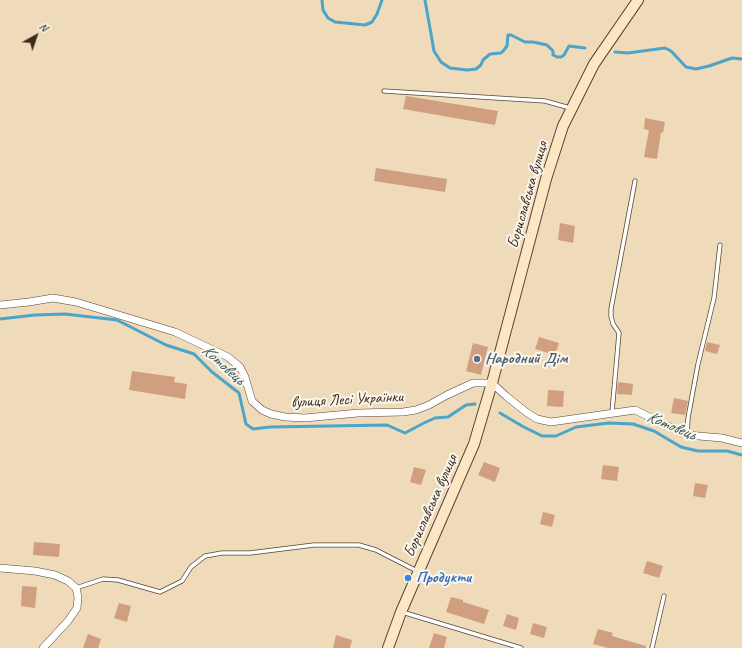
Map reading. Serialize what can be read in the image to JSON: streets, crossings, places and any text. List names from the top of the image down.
{
  "streets": {
    "main road": ["Бориславська вулиця"],
    "street": ["вулиця Лесі Українки"]
  },
  "crossings": [
    ["Бориславська вулиця", "вулиця Лесі Українки"]
  ],
  "water": ["Котовець"],
  "places": ["Народний Дім", "Продукти"],
  "north": "top right"
}
